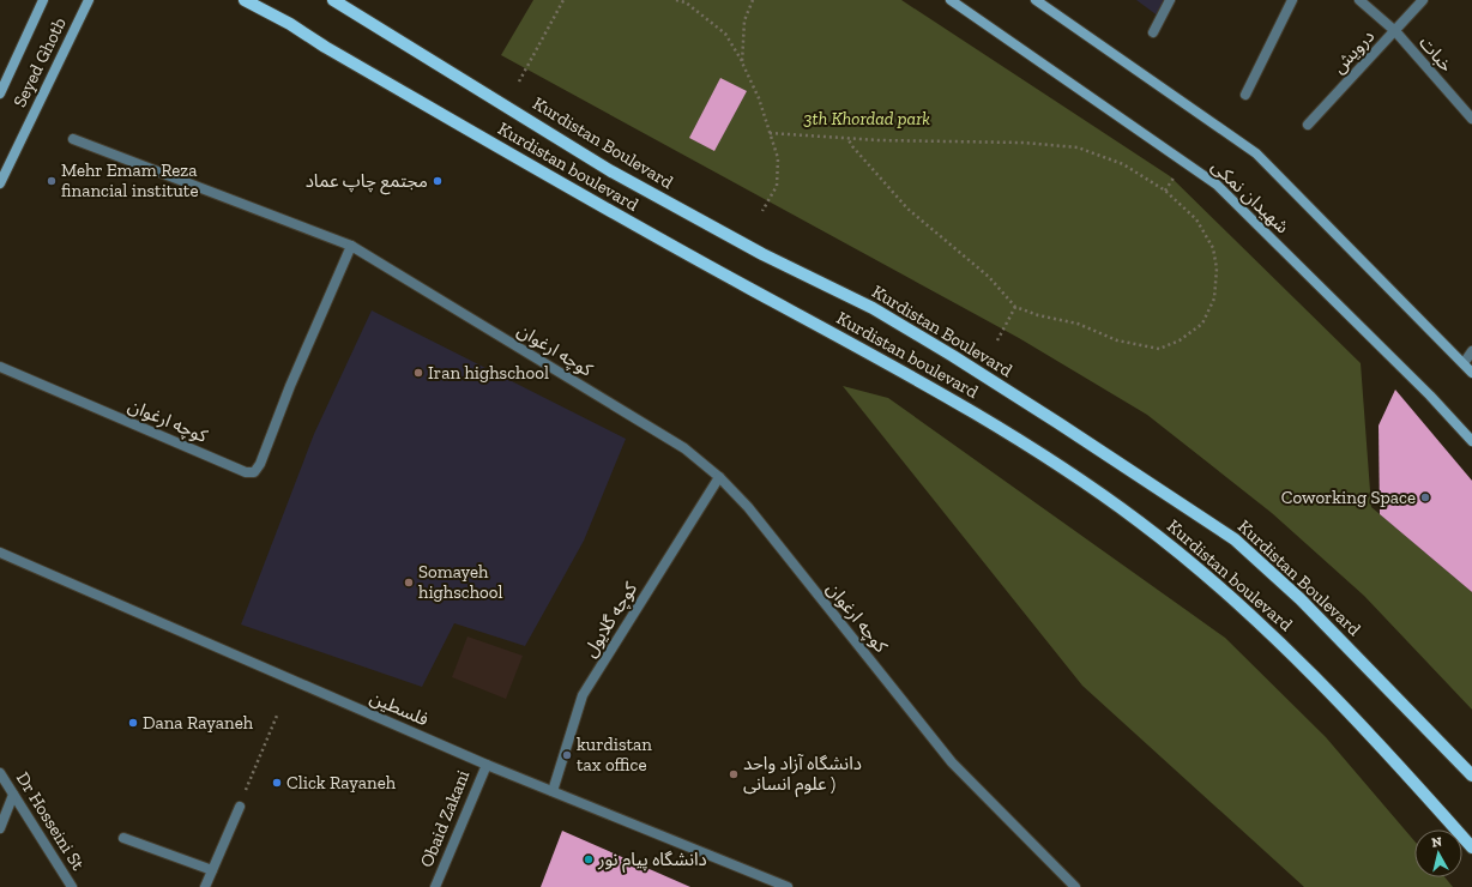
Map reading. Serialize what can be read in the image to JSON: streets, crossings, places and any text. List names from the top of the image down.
{
  "streets": {
    "main road": [
      "Seyed Ghotb",
      "Kurdistan Boulevard",
      "Kurdistan boulevard",
      "شهیدان نمکی"
    ],
    "street": [
      "درویش",
      "خبات",
      "کوچه ارغوان",
      "کوچه گلایول",
      "فلسطین",
      "Obaid Zakani",
      "Dr Hosseini St"
    ]
  },
  "crossings": [
    ["درویش", "خبات"],
    ["کوچه ارغوان", "کوچه گلایول"],
    ["کوچه گلایول", "فلسطین"],
    ["فلسطین", "Obaid Zakani"]
  ],
  "parks": ["3th Khordad park"],
  "places": [
    "Mehr Emam Reza financial institute",
    "مجتمع چاپ عماد",
    "Iran highschool",
    "Coworking Space",
    "Somayeh highschool",
    "Dana Rayaneh",
    "kurdistan tax office",
    "دانشگاه آزاد واحد علوم انسانی )",
    "Click Rayaneh",
    "دانشگاه پیام نور"
  ],
  "north": "top"
}
